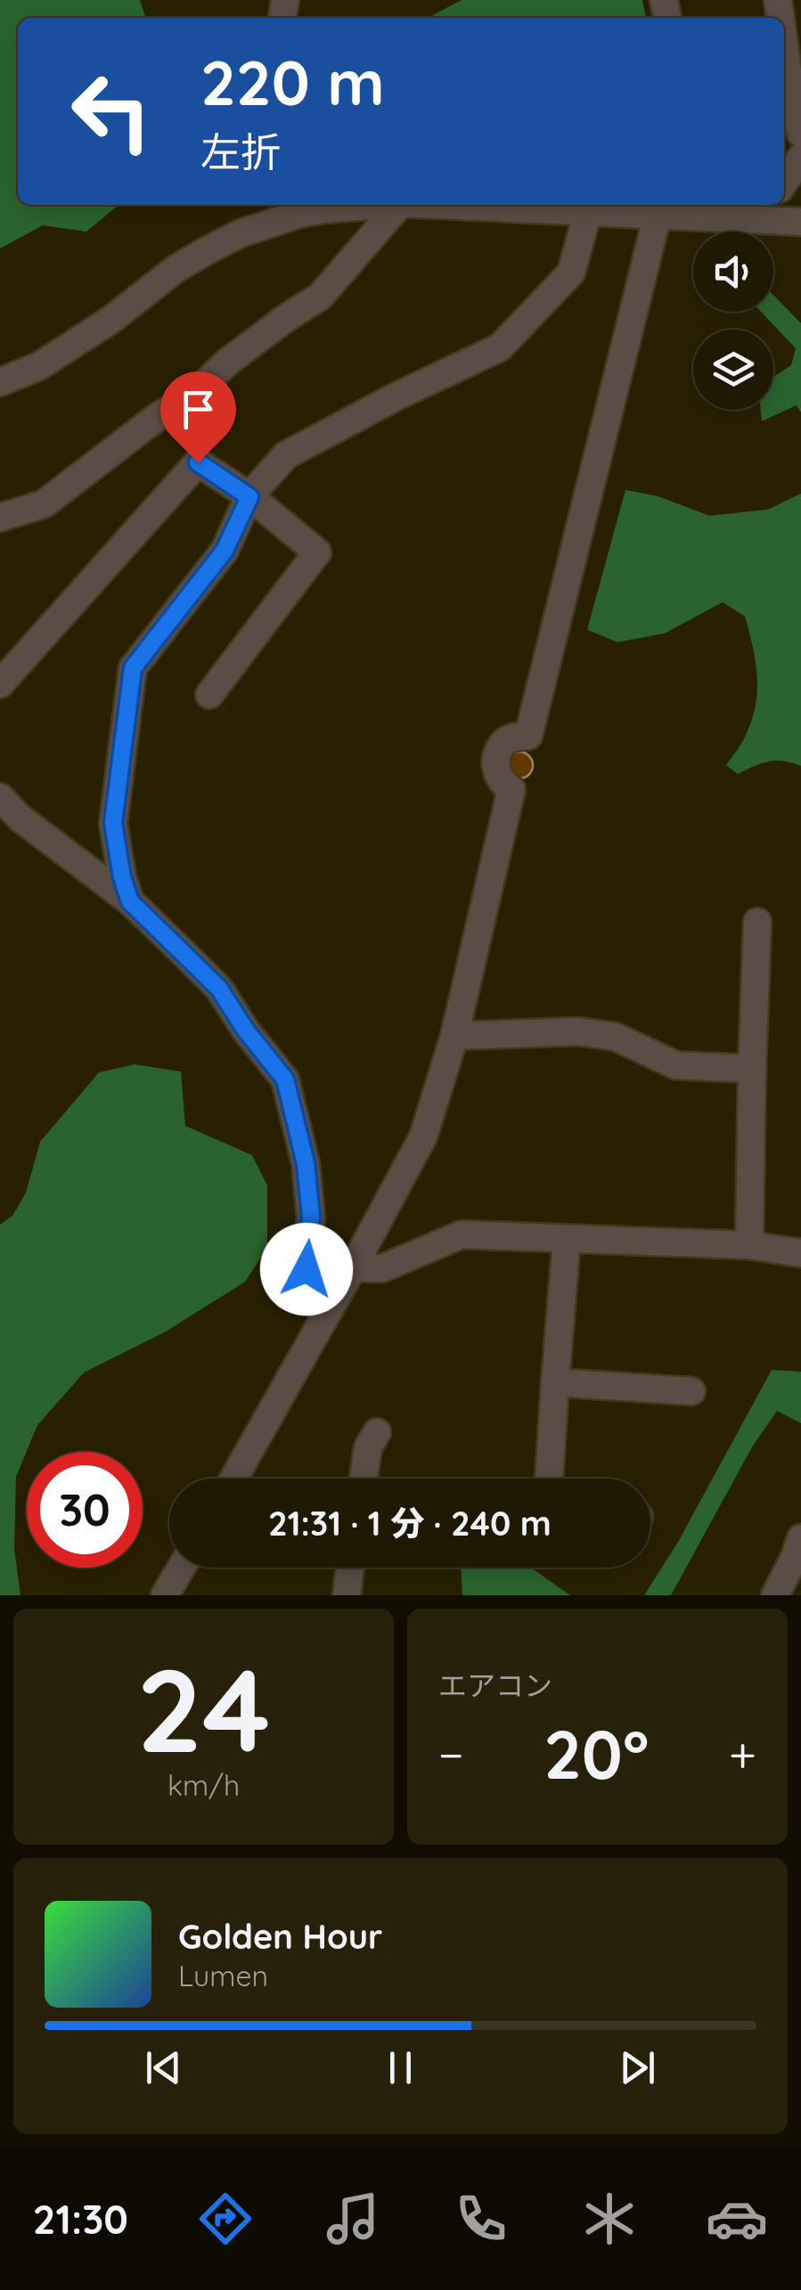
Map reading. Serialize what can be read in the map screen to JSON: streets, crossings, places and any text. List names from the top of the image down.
{
  "page": {
    "turn": ["220 m", "左折"],
    "limit": "30",
    "trip": "21:31 · 1 分 · 240 m",
    "tile": [
      ["24", "km/h"],
      "エアコン"
    ],
    "heat": ["−", "20°", "+"],
    "song": ["Golden Hour", "Lumen"],
    "tabs": "21:30"
  }
}
